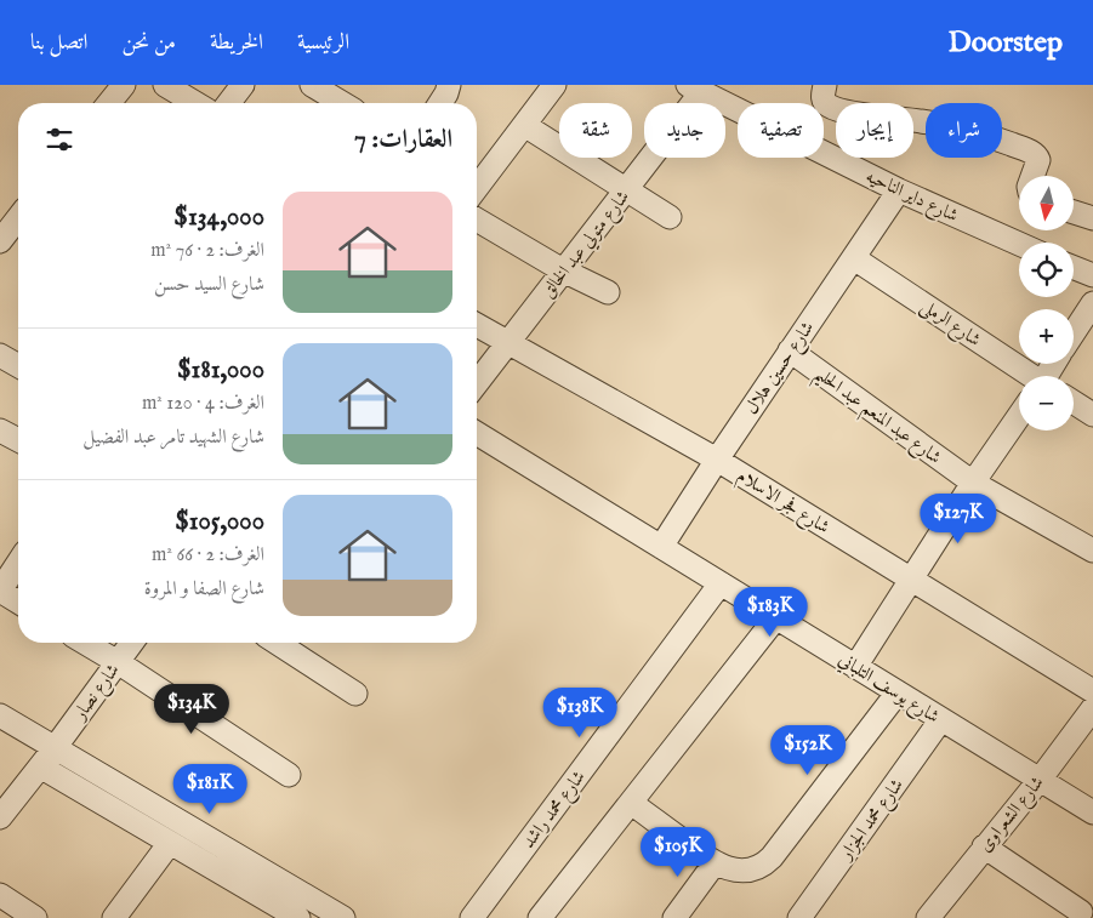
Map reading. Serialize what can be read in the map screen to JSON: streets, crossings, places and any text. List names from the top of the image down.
{
  "streets": {
    "street": [
      "شارع داير الناحيه",
      "شارع متولي عبد الخالق",
      "شارع الرملى",
      "شارع حسين هلال",
      "شارع عبد المنعم عبد الحليم",
      "شارع فجر الاسلام",
      "شارع يوسف التلباني",
      "شارع نصار",
      "شارع محمد راشد",
      "شارع الشعراوى",
      "شارع محمد الجزار"
    ]
  },
  "crossings": [
    ["شارع داير الناحيه", "شارع متولي عبد الخالق"],
    ["شارع داير الناحيه", "شارع حسين هلال"],
    ["شارع متولي عبد الخالق", "شارع فجر الاسلام"],
    ["شارع الرملى", "شارع حسين هلال"],
    ["شارع حسين هلال", "شارع عبد المنعم عبد الحليم"],
    ["شارع حسين هلال", "شارع فجر الاسلام"],
    ["شارع حسين هلال", "شارع يوسف التلباني"],
    ["شارع يوسف التلباني", "شارع محمد راشد"],
    ["شارع يوسف التلباني", "شارع الشعراوى"],
    ["شارع يوسف التلباني", "شارع محمد الجزار"]
  ],
  "north": "bottom",
  "page": {
    "header": "Doorstep",
    "nav": [
      "الرئيسية",
      "الخريطة",
      "من نحن",
      "اتصل بنا"
    ],
    "chip": [
      "شراء",
      "إيجار",
      "تصفية",
      "جديد",
      "شقة"
    ],
    "heading": "العقارات: 7",
    "map_buttons": ["+", "−"],
    "list": [
      {
        "name": "$134,000",
        "note": "الغرف: 2 · 76 m² · شارع السيد حسن"
      },
      {
        "name": "$181,000",
        "note": "الغرف: 4 · 120 m² · شارع الشهيد تامر عبد الفضيل"
      },
      {
        "name": "$105,000",
        "note": "الغرف: 2 · 66 m² · شارع الصفا و المروة"
      }
    ],
    "price": [
      "$127K",
      "$183K",
      "$134K",
      "$138K",
      "$152K",
      "$181K",
      "$105K"
    ]
  }
}
